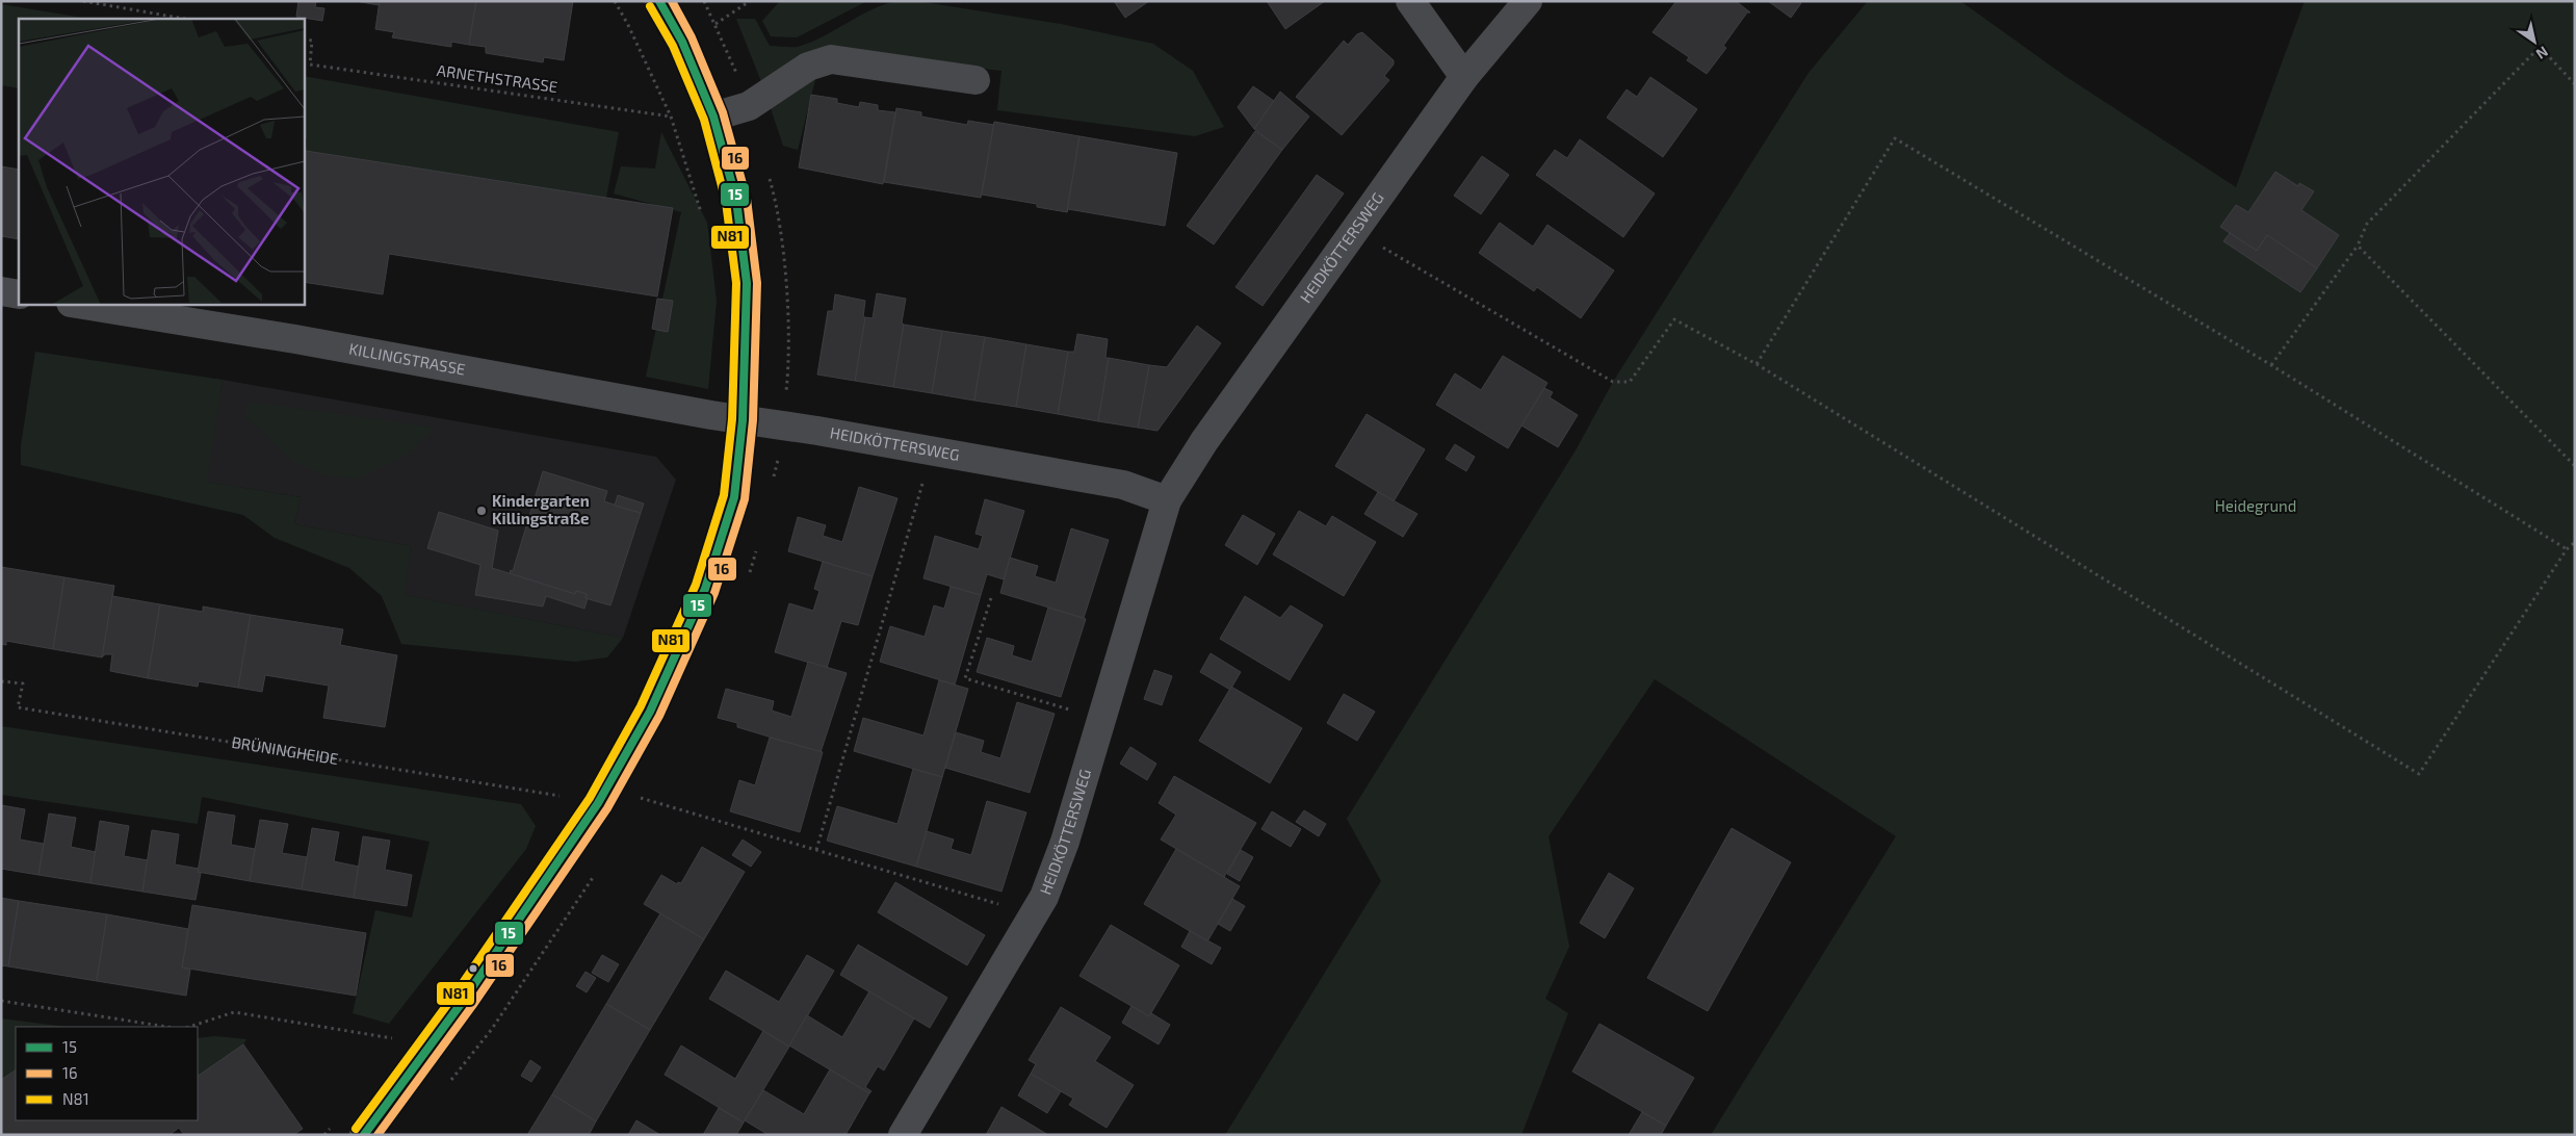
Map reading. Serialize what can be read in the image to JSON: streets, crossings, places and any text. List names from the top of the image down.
{
  "streets": {
    "street": ["HEIDKÖTTERSWEG", "KILLINGSTRASSE"],
    "path": ["ARNETHSTRASSE", "BRÜNINGHEIDE"]
  },
  "crossings": [
    ["HEIDKÖTTERSWEG", "KILLINGSTRASSE"]
  ],
  "parks": ["Heidegrund"],
  "places": ["Kindergarten Killingstraße"],
  "lines": ["transit line 15", "transit line 16", "transit line N81"],
  "legend": ["15", "16", "N81"],
  "north": "bottom right"
}
